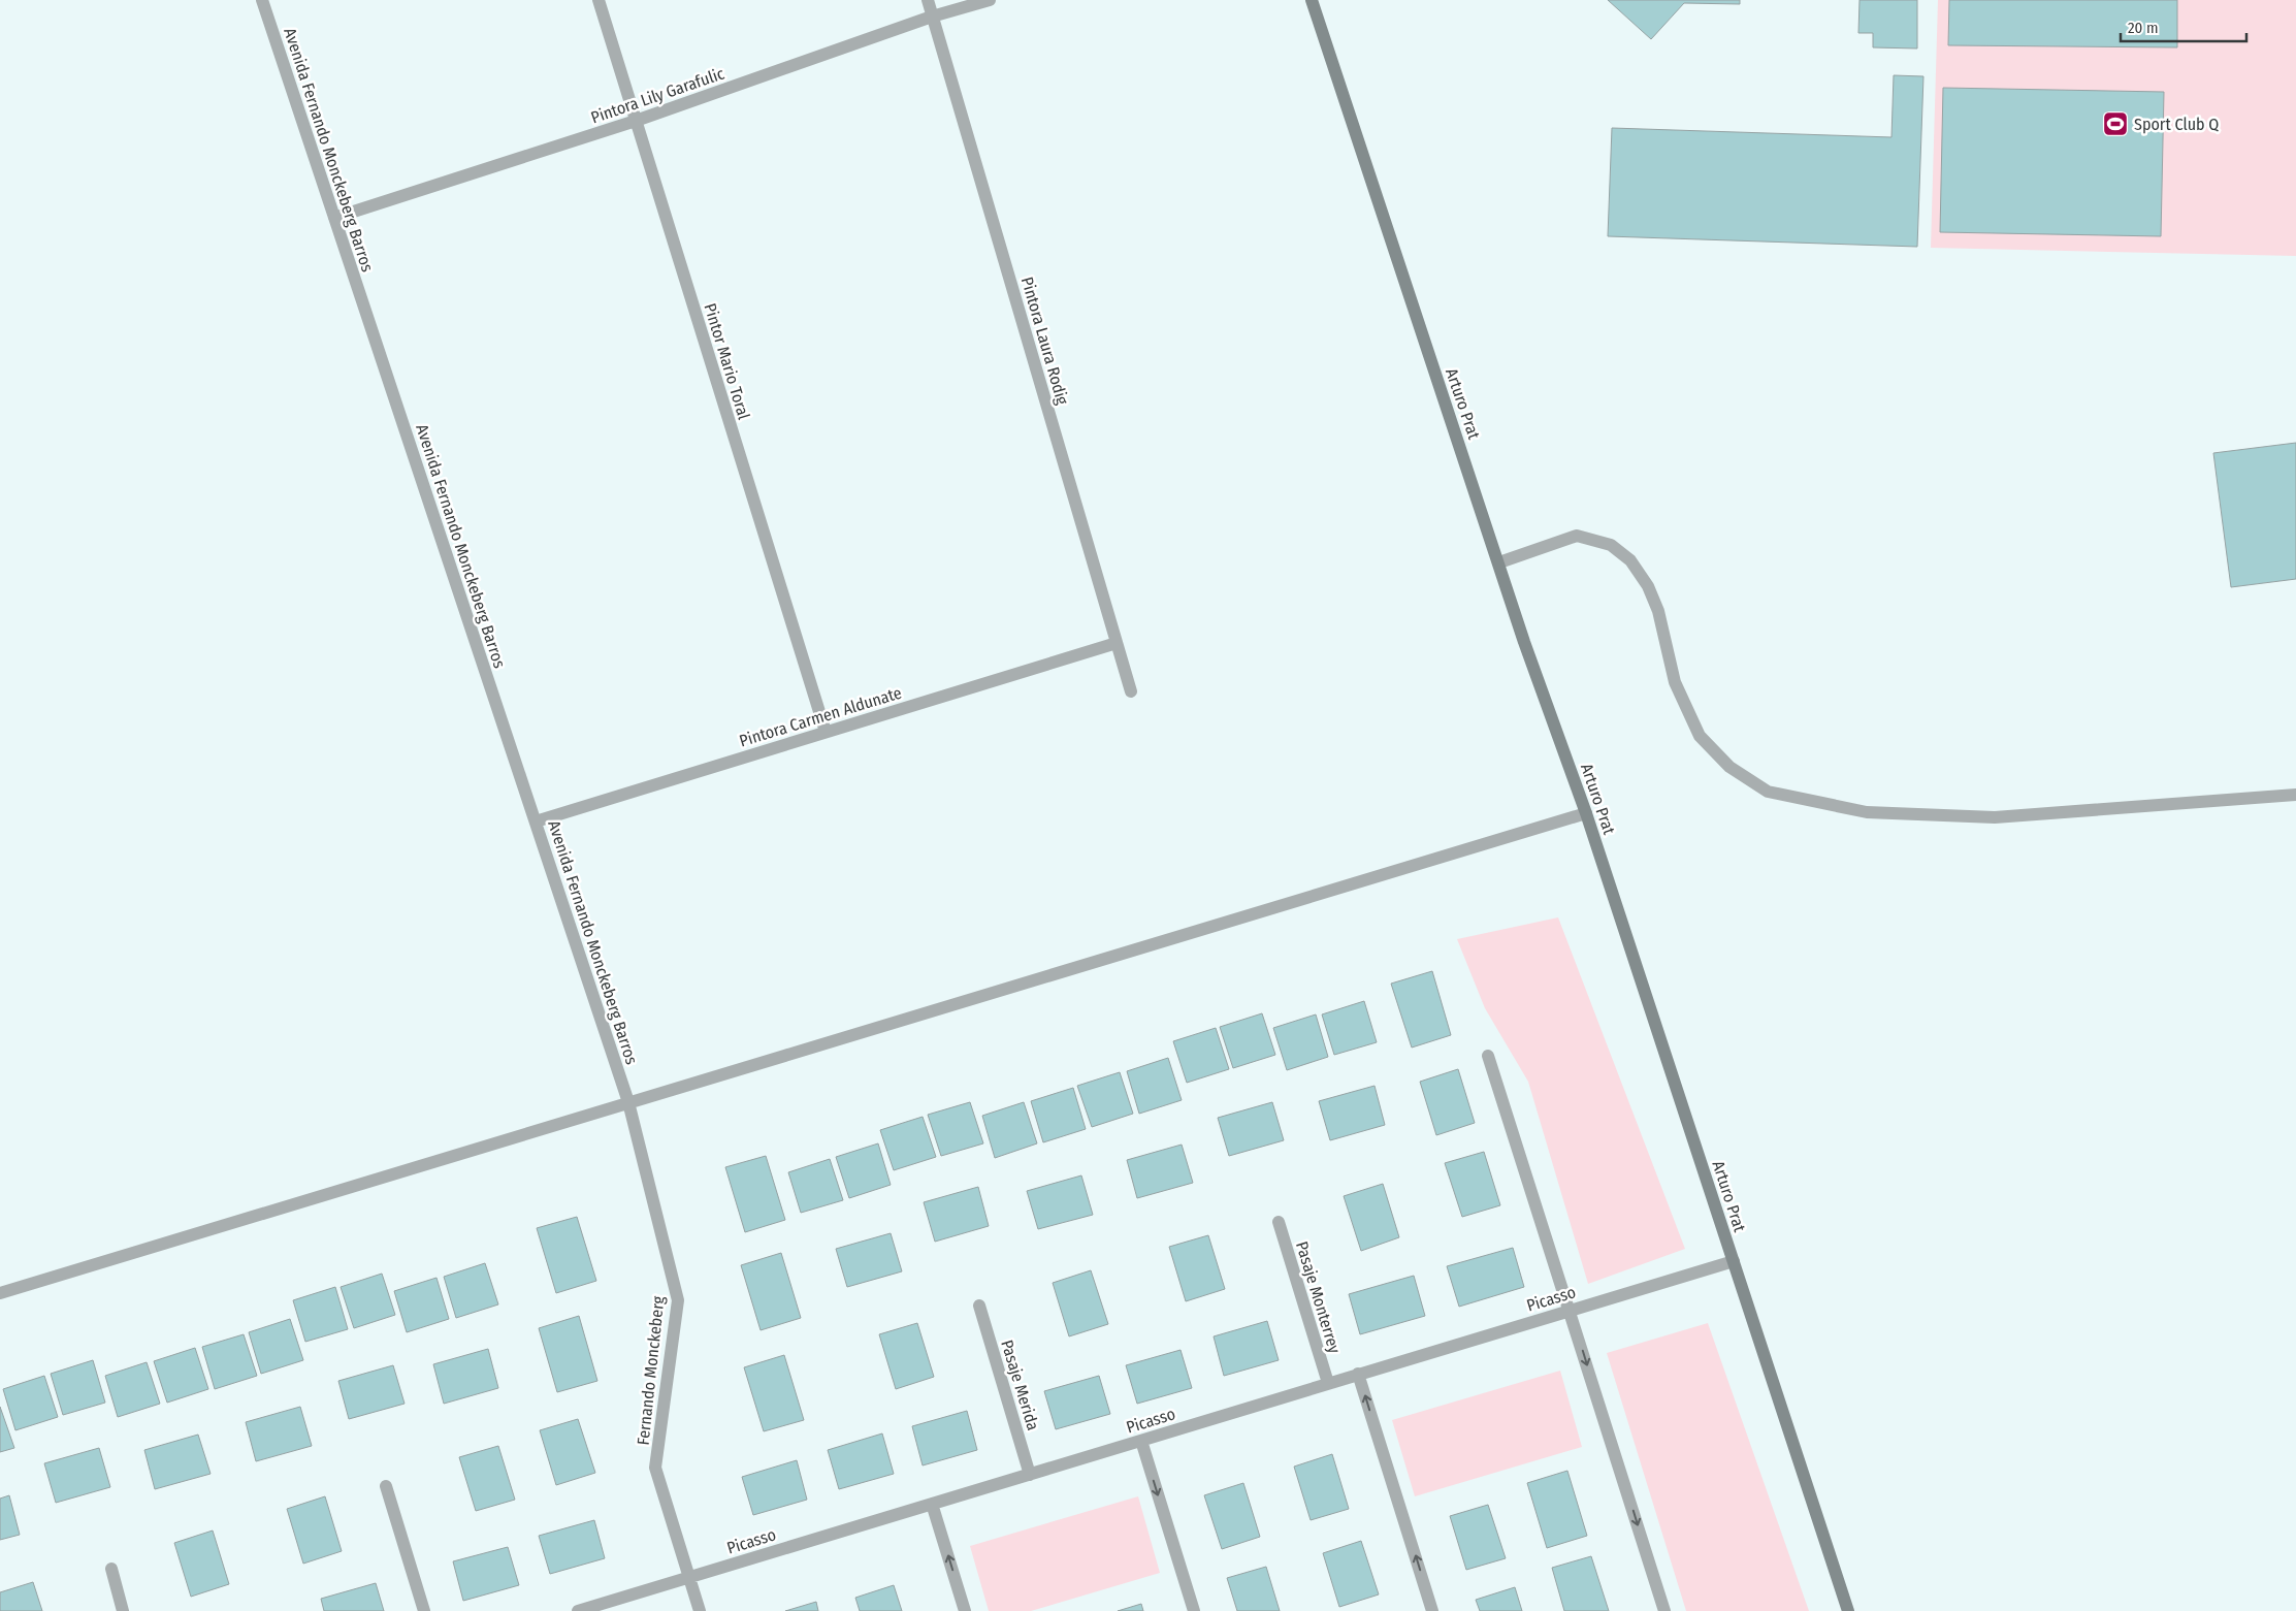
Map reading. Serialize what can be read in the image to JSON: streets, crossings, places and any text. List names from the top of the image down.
{
  "streets": {
    "street": [
      "Pintora Lily Garafulic",
      "Avenida Fernando Monckeberg Barros",
      "Pintora Laura Rodig",
      "Pintor Mario Toral",
      "Arturo Prat",
      "Pintora Carmen Aldunate",
      "Pasaje Monterrey",
      "Picasso",
      "Fernando Monckeberg",
      "Pasaje Merida"
    ]
  },
  "crossings": [
    ["Pintora Lily Garafulic", "Avenida Fernando Monckeberg Barros"],
    ["Pintora Lily Garafulic", "Pintora Laura Rodig"],
    ["Pintora Lily Garafulic", "Pintor Mario Toral"],
    ["Avenida Fernando Monckeberg Barros", "Pintora Carmen Aldunate"],
    ["Avenida Fernando Monckeberg Barros", "Fernando Monckeberg"],
    ["Pintora Laura Rodig", "Pintora Carmen Aldunate"],
    ["Pintor Mario Toral", "Pintora Carmen Aldunate"],
    ["Arturo Prat", "Picasso"],
    ["Pasaje Monterrey", "Picasso"],
    ["Picasso", "Fernando Monckeberg"],
    ["Picasso", "Pasaje Merida"]
  ],
  "places": {
    "sports": ["Sport Club Q"]
  },
  "scale_bar": "20 m"
}
